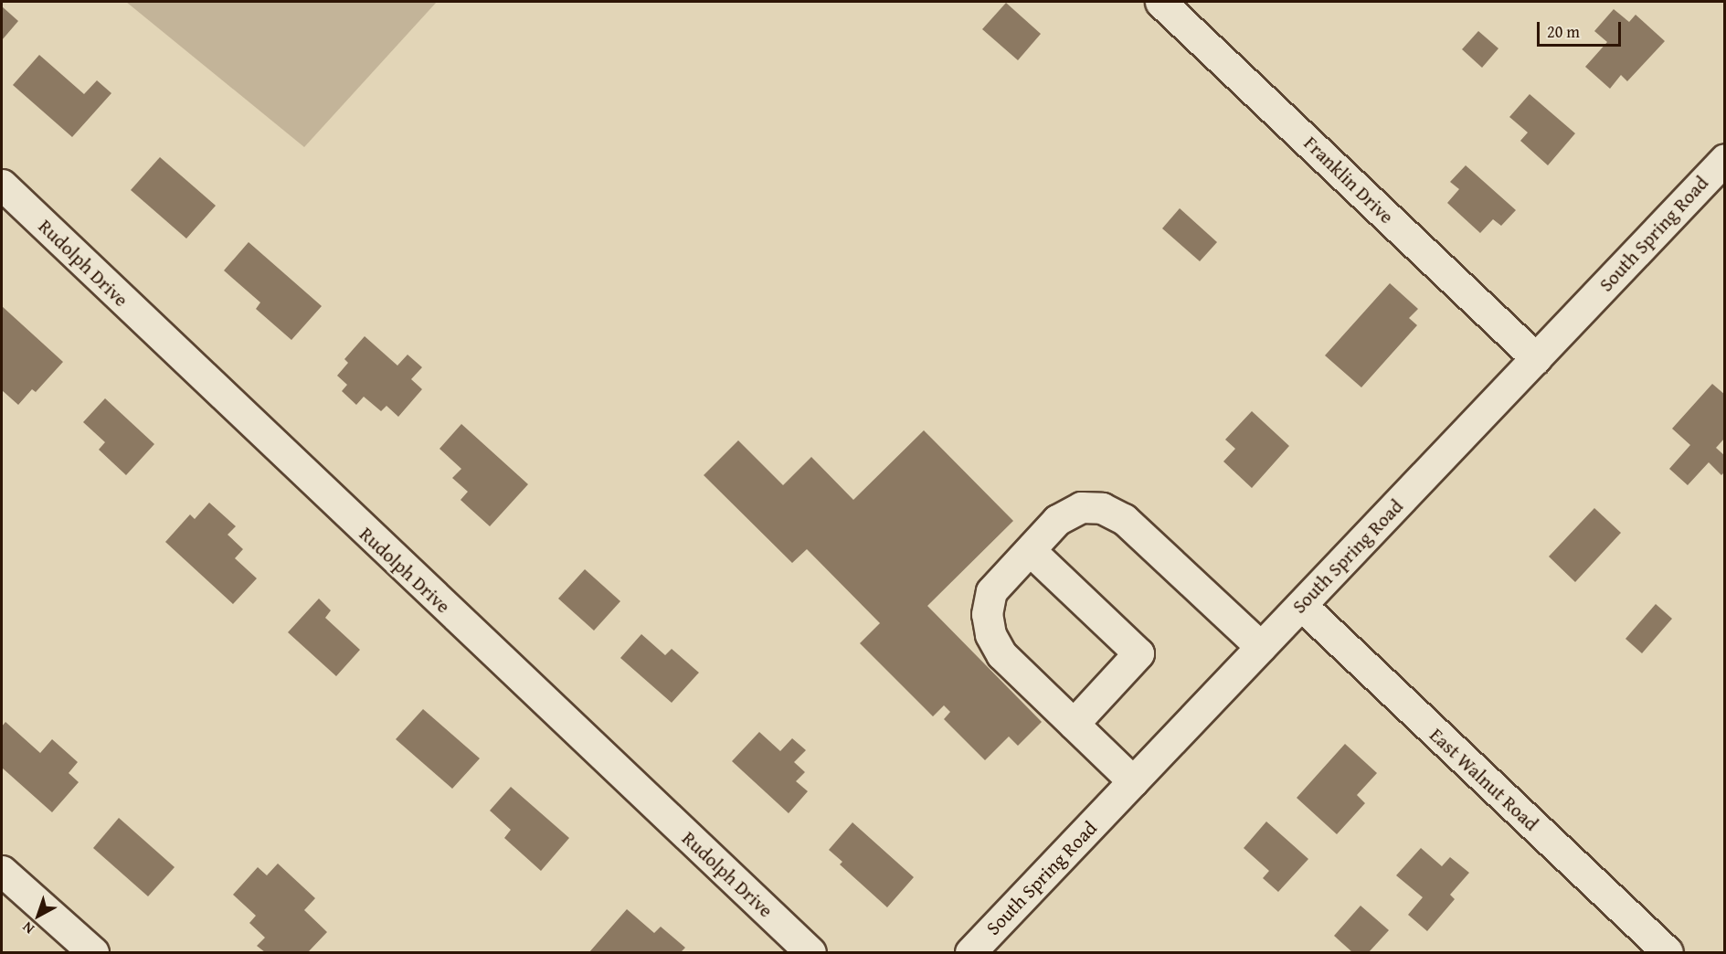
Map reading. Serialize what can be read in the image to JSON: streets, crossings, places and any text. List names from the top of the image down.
{
  "streets": {
    "street": [
      "Franklin Drive",
      "South Spring Road",
      "Rudolph Drive",
      "East Walnut Road"
    ]
  },
  "crossings": [
    ["Franklin Drive", "South Spring Road"],
    ["South Spring Road", "East Walnut Road"]
  ],
  "scale_bar": "20 m",
  "north": "bottom left"
}
